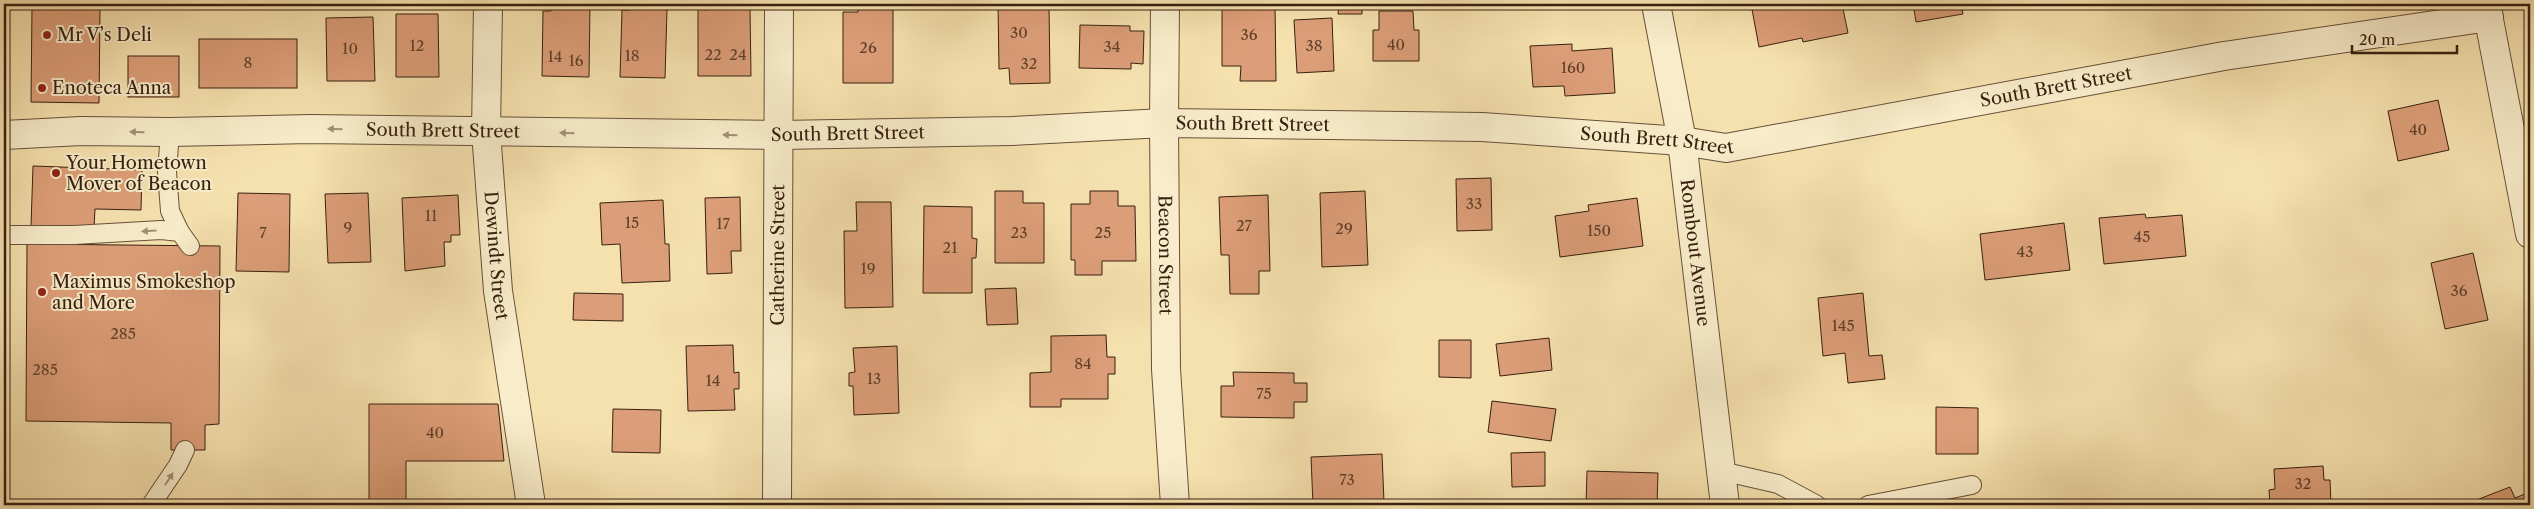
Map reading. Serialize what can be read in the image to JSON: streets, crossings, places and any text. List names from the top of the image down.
{
  "streets": {
    "street": [
      "South Brett Street",
      "Catherine Street",
      "Rombout Avenue",
      "Dewindt Street",
      "Beacon Street"
    ]
  },
  "crossings": [
    ["South Brett Street", "Catherine Street"],
    ["South Brett Street", "Rombout Avenue"],
    ["South Brett Street", "Dewindt Street"],
    ["South Brett Street", "Beacon Street"]
  ],
  "places": [
    "Mr V’s Deli",
    "Enoteca Anna",
    "Your Hometown Mover of Beacon",
    "Maximus Smokeshop and More"
  ],
  "house_numbers": [
    "30",
    "36",
    "40",
    "12",
    "38",
    "34",
    "26",
    "10",
    "22",
    "24",
    "18",
    "14",
    "16",
    "8",
    "32",
    "160",
    "40",
    "33",
    "11",
    "15",
    "17",
    "27",
    "9",
    "29",
    "150",
    "7",
    "23",
    "25",
    "45",
    "21",
    "43",
    "19",
    "36",
    "145",
    "285",
    "84",
    "285",
    "13",
    "14",
    "75",
    "40",
    "73",
    "32"
  ],
  "scale_bar": "20 m"
}
